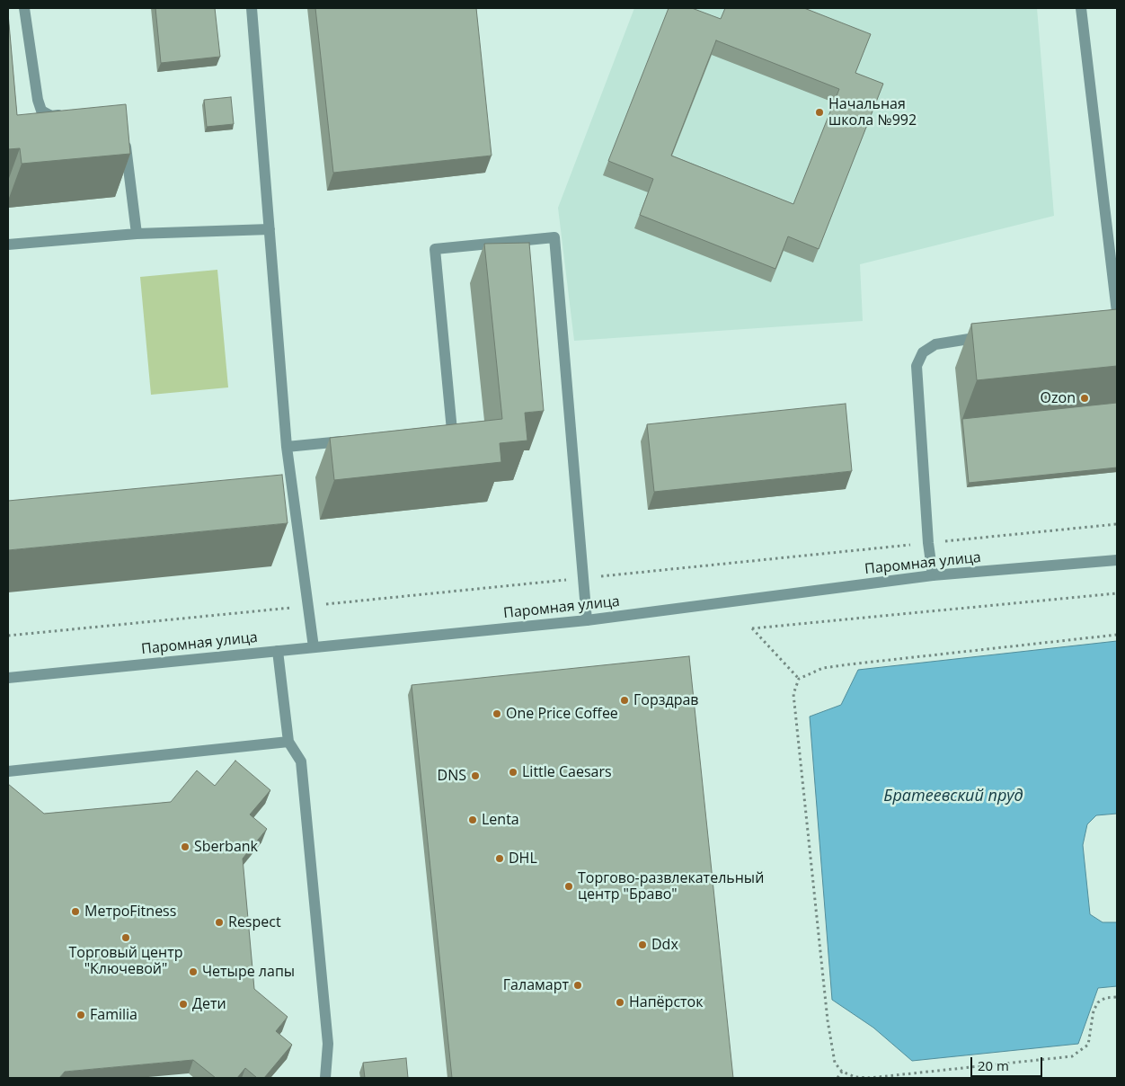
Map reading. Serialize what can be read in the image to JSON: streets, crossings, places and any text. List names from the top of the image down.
{
  "streets": {
    "street": ["Паромная улица"]
  },
  "water": ["Братеевский пруд"],
  "places": [
    "Начальная школа №992",
    "Ozon",
    "Горздрав",
    "One Price Coffee",
    "Little Caesars",
    "DNS",
    "Lenta",
    "Sberbank",
    "DHL",
    "Торгово-развлекательный центр \"Браво\"",
    "МетроFitness",
    "Respect",
    "Торговый центр \"Ключевой\"",
    "Ddx",
    "Четыре лапы",
    "Галамарт",
    "Напёрсток",
    "Дети",
    "Familia"
  ],
  "scale_bar": "20 m"
}
